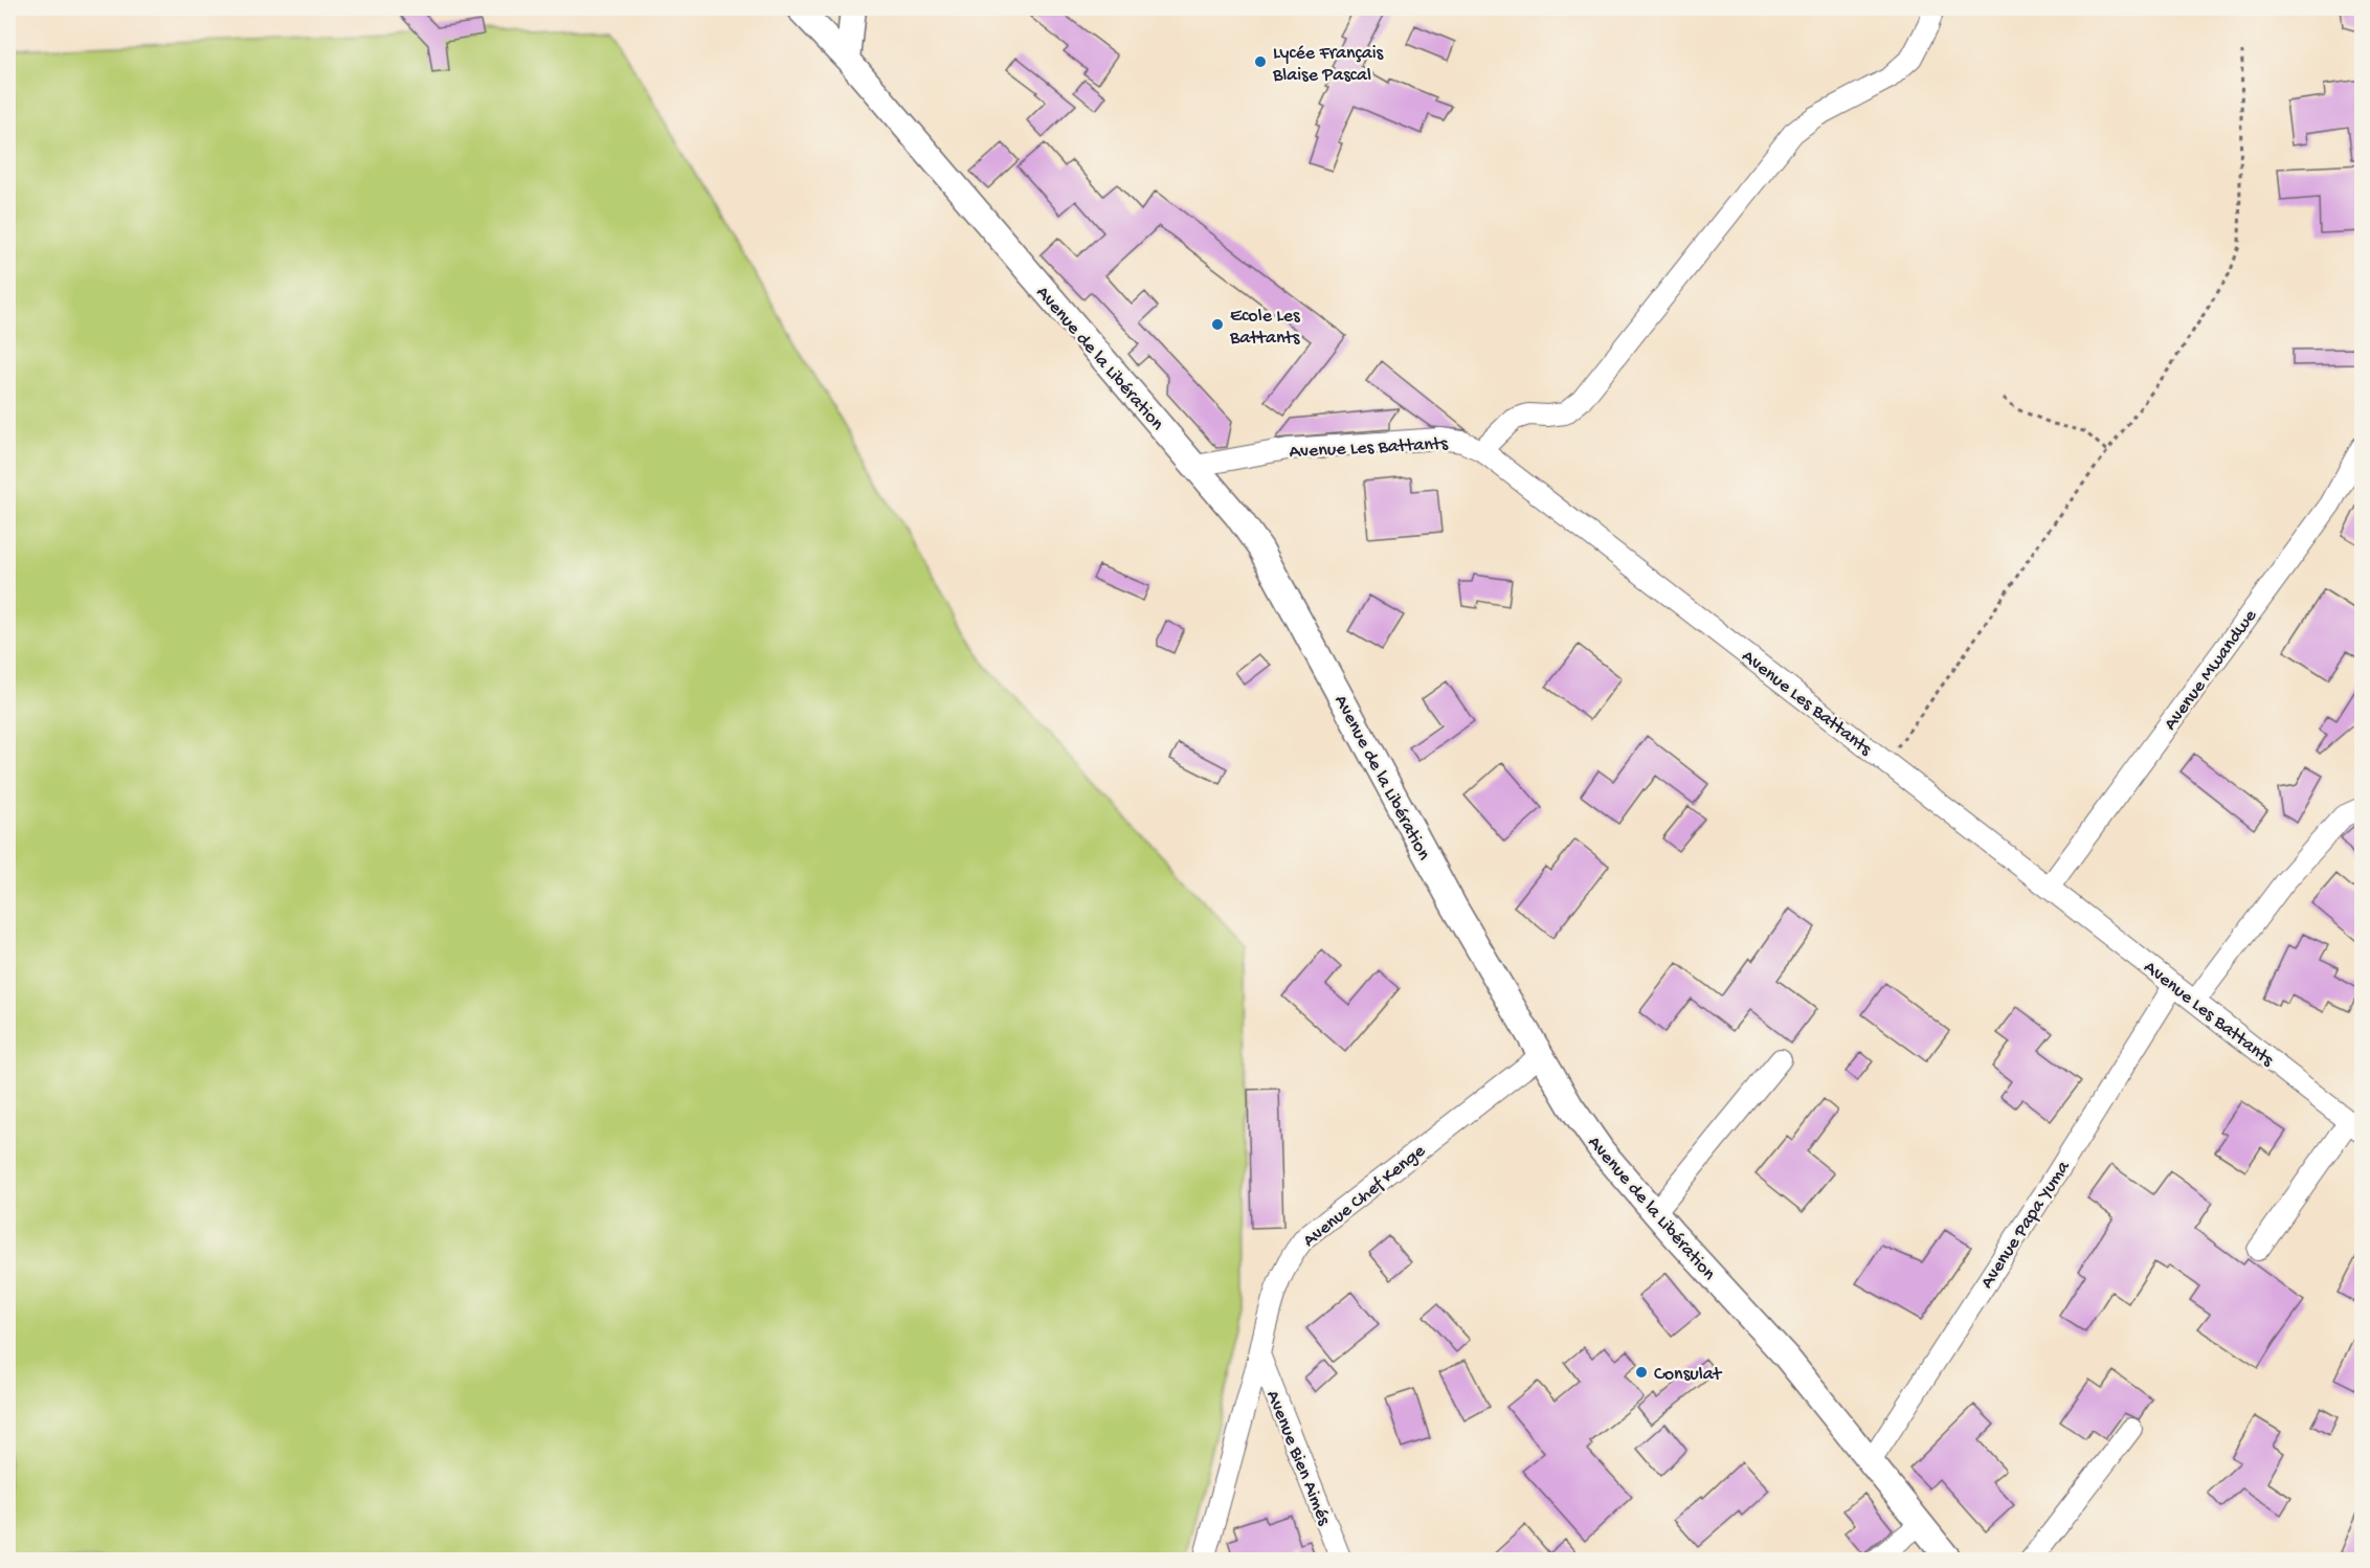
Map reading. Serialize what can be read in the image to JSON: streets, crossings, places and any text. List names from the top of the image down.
{
  "streets": {
    "street": [
      "Avenue de la Libération",
      "Avenue Les Battants",
      "Avenue Mwandwe",
      "Avenue Chef Kenge",
      "Avenue Papa Yuma",
      "Avenue Bien Aimés"
    ]
  },
  "crossings": [
    ["Avenue de la Libération", "Avenue Les Battants"],
    ["Avenue de la Libération", "Avenue Chef Kenge"],
    ["Avenue de la Libération", "Avenue Papa Yuma"],
    ["Avenue Les Battants", "Avenue Mwandwe"],
    ["Avenue Les Battants", "Avenue Papa Yuma"],
    ["Avenue Chef Kenge", "Avenue Bien Aimés"]
  ],
  "places": ["Lycée Français Blaise Pascal", "Ecole Les Battants", "Consulat"]
}
